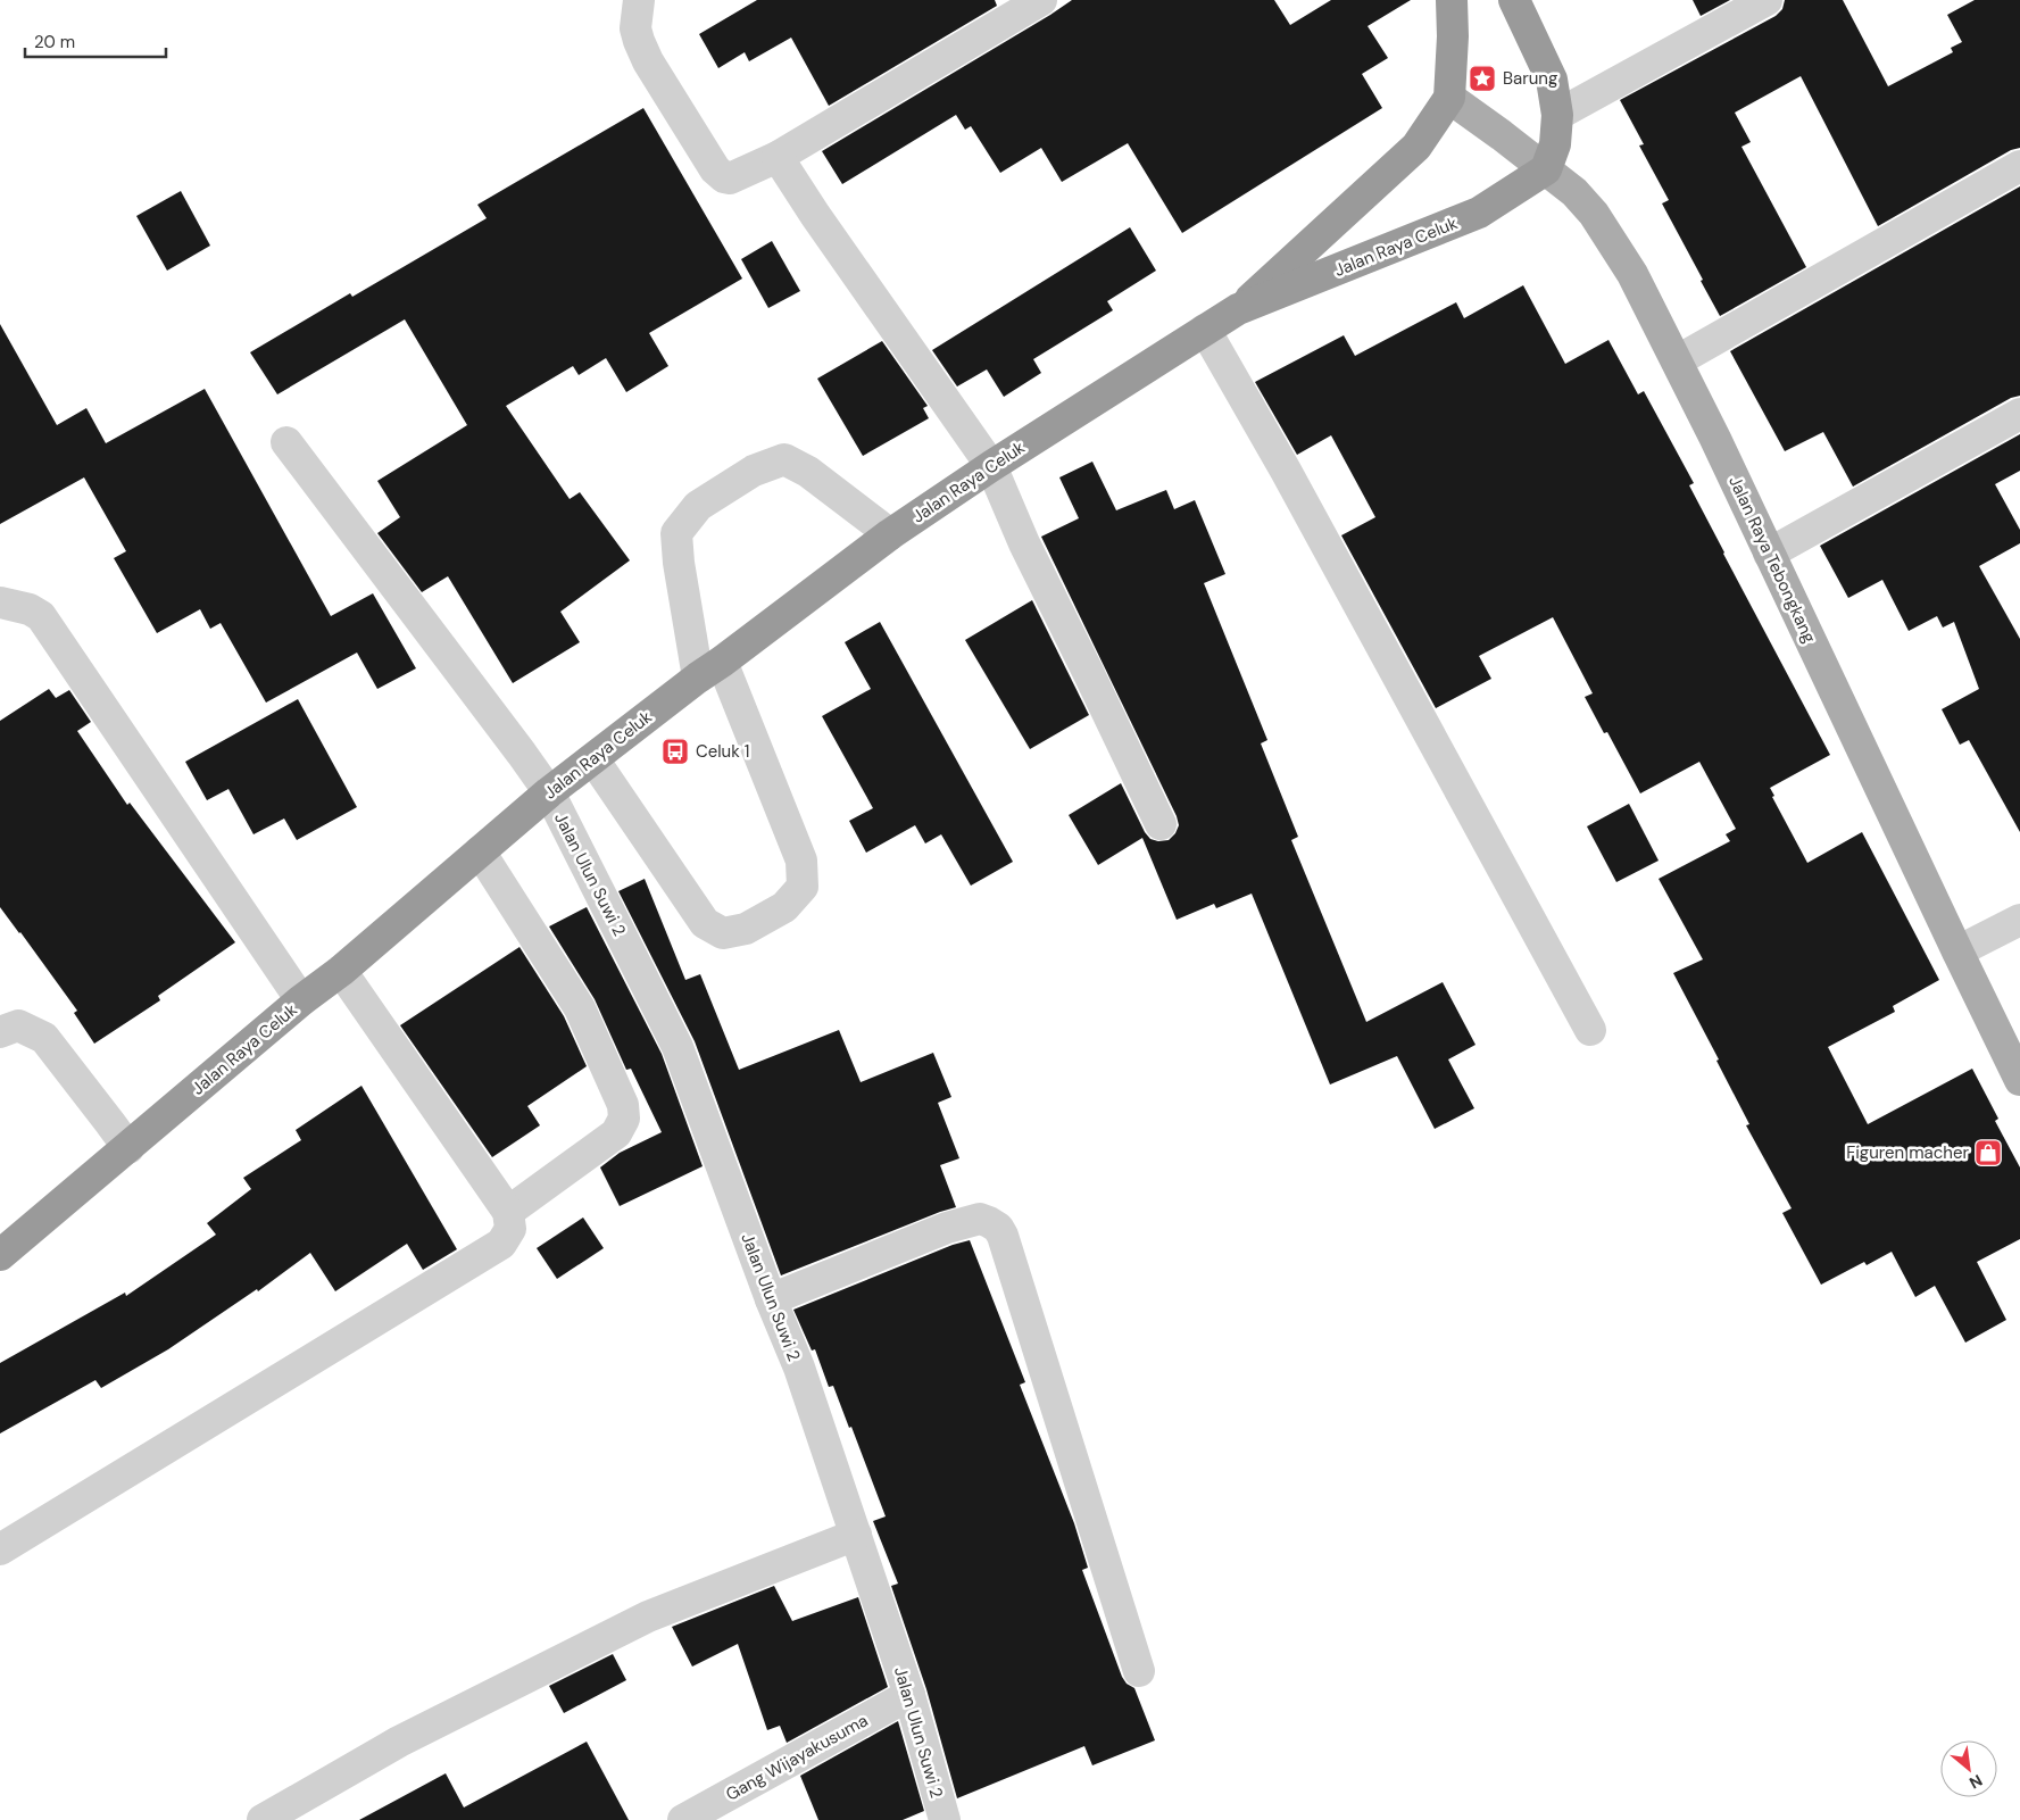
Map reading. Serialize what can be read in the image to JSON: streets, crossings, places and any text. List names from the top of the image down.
{
  "streets": {
    "highway": ["Jalan Raya Celuk"],
    "main road": ["Jalan Raya Tebongkang"],
    "street": ["Jalan Ulun Suwi 2", "Gang Wijayakusuma"]
  },
  "crossings": [
    ["Jalan Raya Celuk", "Jalan Raya Tebongkang"],
    ["Jalan Raya Celuk", "Jalan Ulun Suwi 2"],
    ["Jalan Ulun Suwi 2", "Gang Wijayakusuma"]
  ],
  "places": {
    "place": ["Barung"],
    "bus stop": ["Celuk 1"],
    "shop": ["Figuren macher"]
  },
  "scale_bar": "20 m",
  "north": "bottom right"
}
